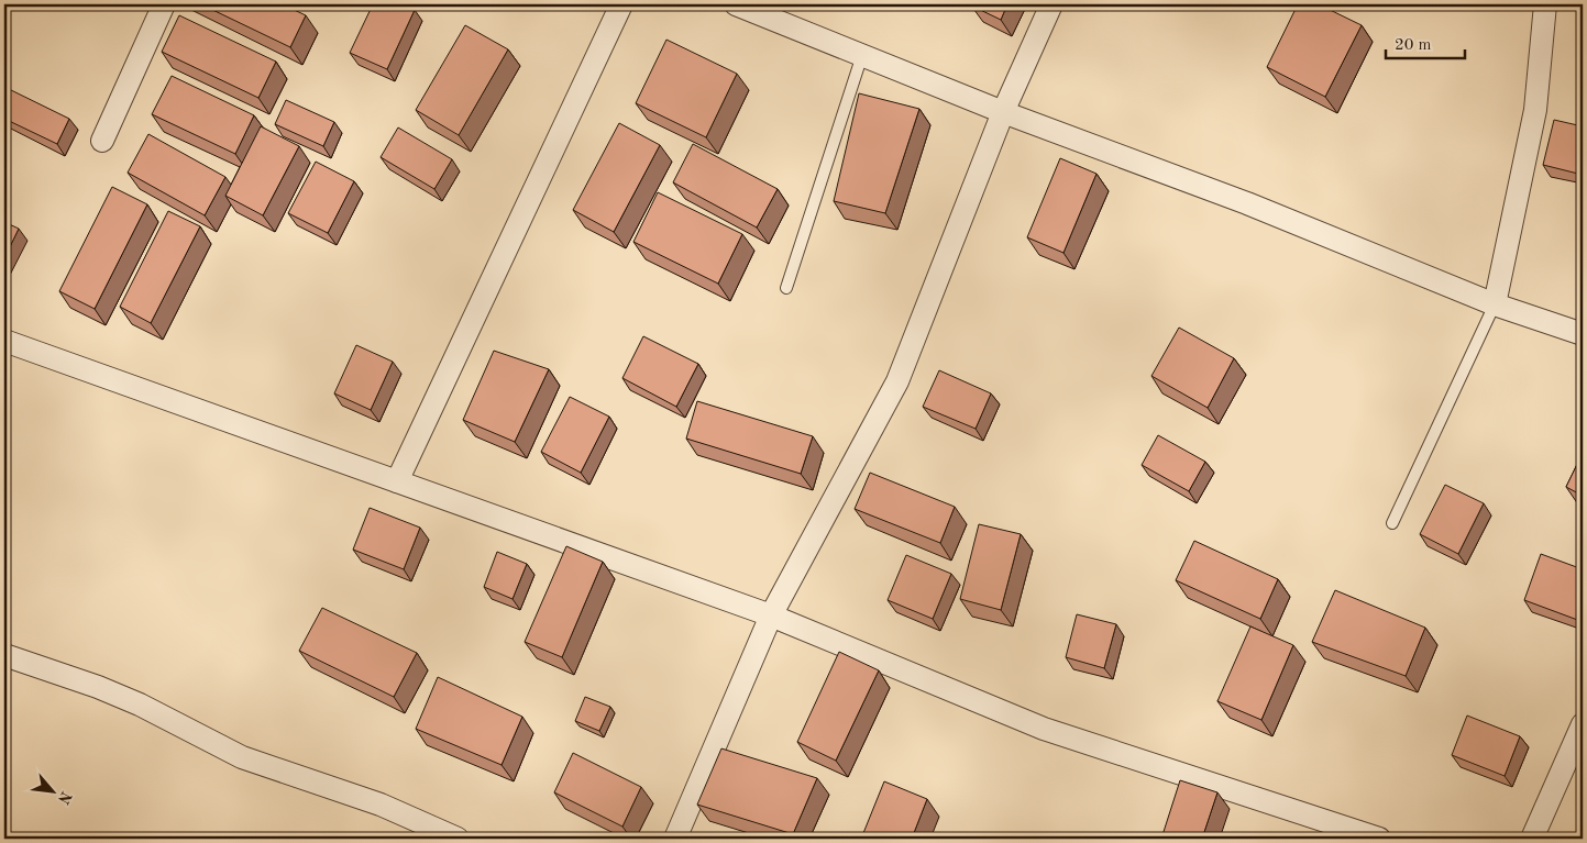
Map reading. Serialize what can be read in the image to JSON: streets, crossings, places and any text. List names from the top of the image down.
{
  "scale_bar": "20 m",
  "north": "bottom right"
}
